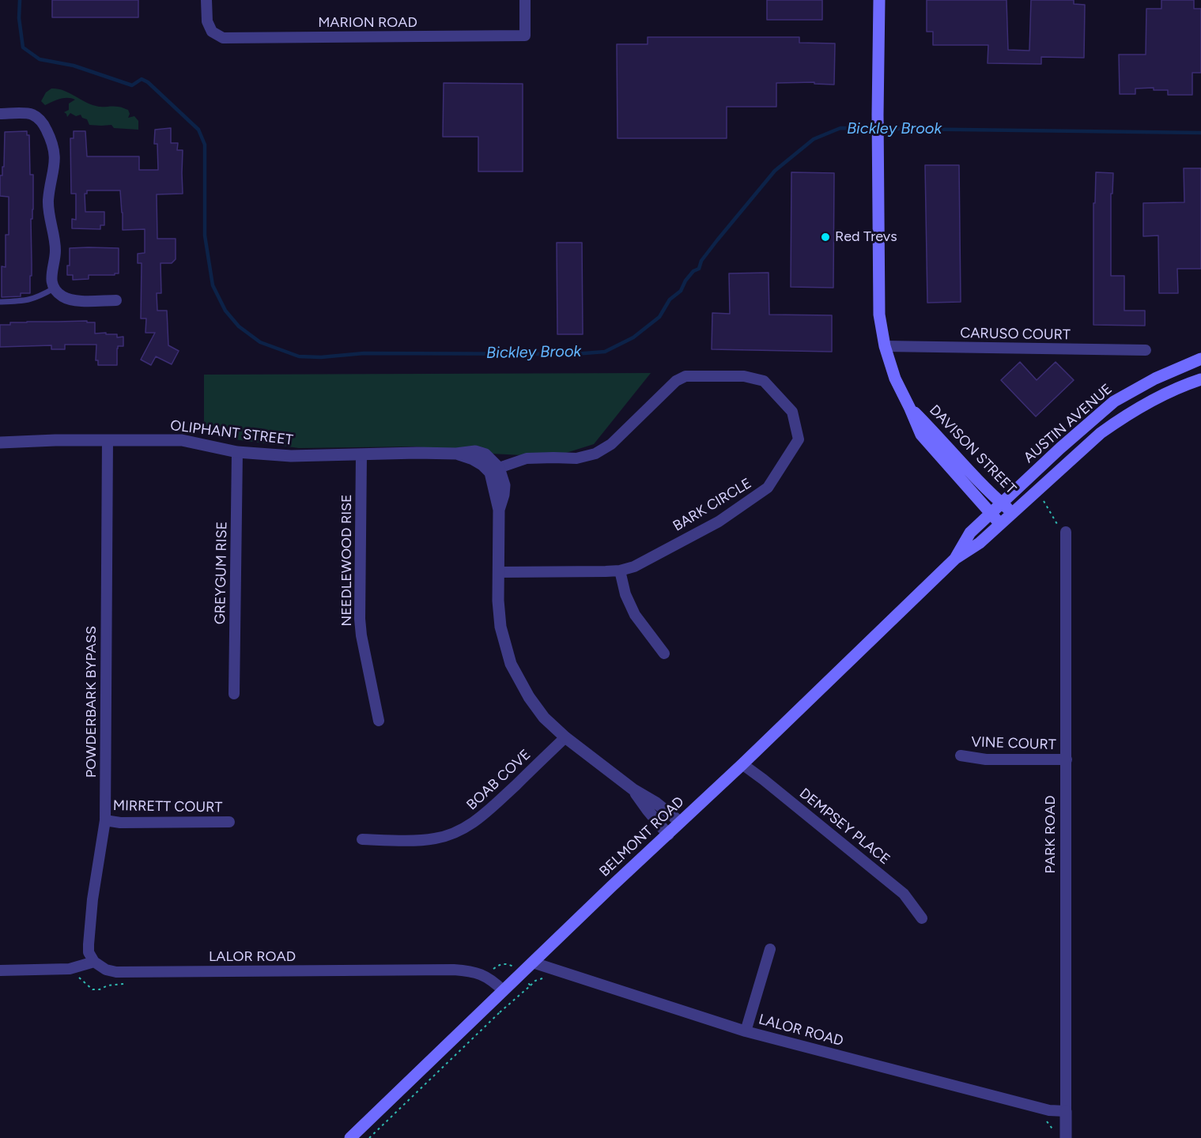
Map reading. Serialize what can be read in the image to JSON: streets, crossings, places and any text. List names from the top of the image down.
{
  "streets": {
    "main road": ["AUSTIN AVENUE", "DAVISON STREET", "BELMONT ROAD"],
    "street": [
      "MARION ROAD",
      "CARUSO COURT",
      "OLIPHANT STREET",
      "BARK CIRCLE",
      "NEEDLEWOOD RISE",
      "GREYGUM RISE",
      "POWDERBARK BYPASS",
      "VINE COURT",
      "BOAB COVE",
      "MIRRETT COURT",
      "DEMPSEY PLACE",
      "PARK ROAD",
      "LALOR ROAD"
    ]
  },
  "crossings": [
    ["CARUSO COURT", "DAVISON STREET"],
    ["AUSTIN AVENUE", "DAVISON STREET"],
    ["AUSTIN AVENUE", "BELMONT ROAD"],
    ["OLIPHANT STREET", "BARK CIRCLE"],
    ["OLIPHANT STREET", "NEEDLEWOOD RISE"],
    ["OLIPHANT STREET", "GREYGUM RISE"],
    ["OLIPHANT STREET", "POWDERBARK BYPASS"],
    ["DAVISON STREET", "BELMONT ROAD"],
    ["POWDERBARK BYPASS", "MIRRETT COURT"],
    ["POWDERBARK BYPASS", "LALOR ROAD"],
    ["VINE COURT", "PARK ROAD"],
    ["DEMPSEY PLACE", "BELMONT ROAD"],
    ["PARK ROAD", "LALOR ROAD"],
    ["BELMONT ROAD", "LALOR ROAD"]
  ],
  "water": ["Bickley Brook"],
  "places": ["Red Trevs"]
}
